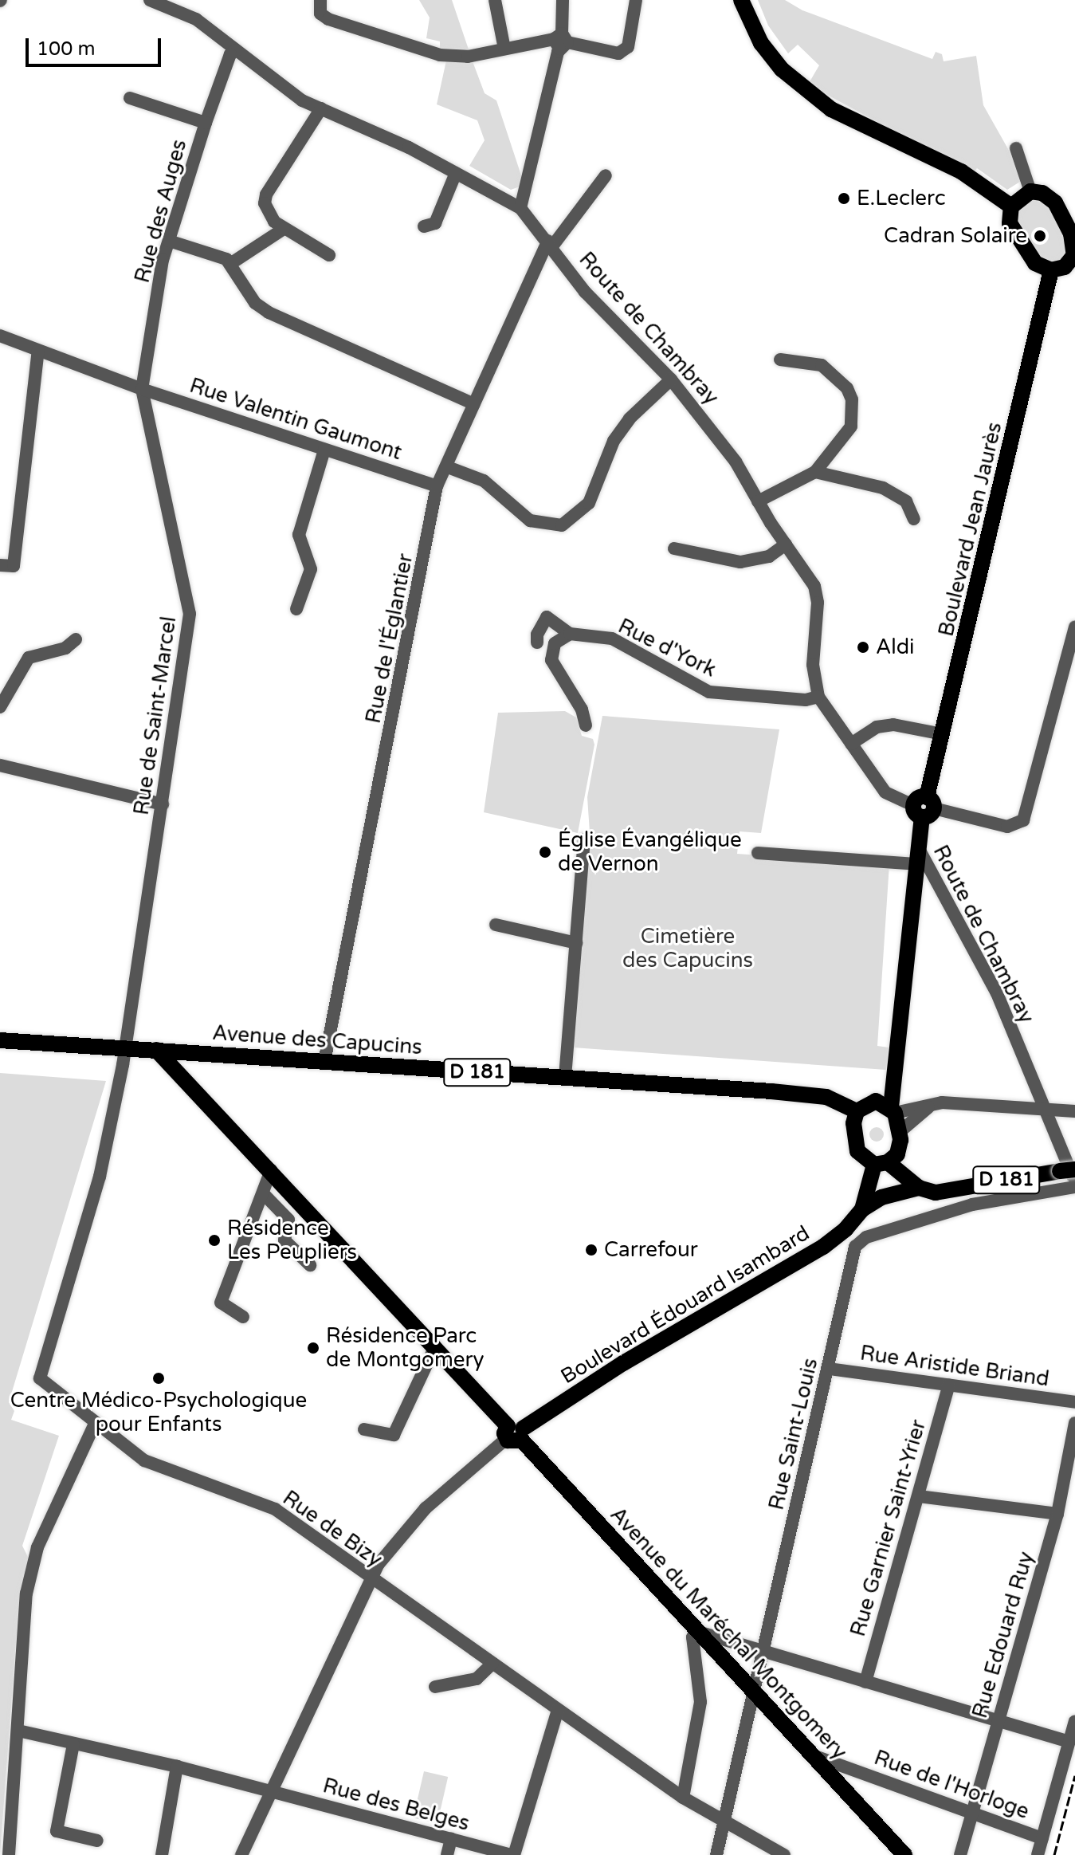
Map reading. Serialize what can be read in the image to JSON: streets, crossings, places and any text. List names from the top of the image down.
{
  "streets": {
    "main road": [
      "Boulevard Jean Jaurès",
      "Avenue des Capucins",
      "D 181",
      "Boulevard Édouard Isambard",
      "Avenue du Maréchal Montgomery"
    ],
    "street": [
      "Rue des Auges",
      "Route de Chambray",
      "Rue Valentin Gaumont",
      "Rue de l'Églantier",
      "Rue d'York",
      "Rue de Saint-Marcel",
      "Rue Aristide Briand",
      "Rue Saint-Louis",
      "Rue Garnier Saint-Yrier",
      "Rue de Bizy",
      "Rue Edouard Ruy",
      "Rue de l'Horloge",
      "Rue des Belges"
    ]
  },
  "crossings": [
    ["Rue des Auges", "Route de Chambray"],
    ["Rue des Auges", "Rue Valentin Gaumont"],
    ["Rue des Auges", "Rue de Saint-Marcel"],
    ["Route de Chambray", "Boulevard Jean Jaurès"],
    ["Route de Chambray", "Rue de l'Églantier"],
    ["Route de Chambray", "Rue d'York"],
    ["Rue Valentin Gaumont", "Rue de l'Églantier"],
    ["Rue Valentin Gaumont", "Rue de Saint-Marcel"],
    ["Boulevard Jean Jaurès", "Avenue des Capucins"],
    ["Boulevard Jean Jaurès", "D 181"],
    ["Boulevard Jean Jaurès", "Boulevard Édouard Isambard"],
    ["Rue de l'Églantier", "Avenue des Capucins"],
    ["Rue de Saint-Marcel", "Avenue des Capucins"],
    ["Rue de Saint-Marcel", "Rue de Bizy"],
    ["Avenue des Capucins", "D 181"],
    ["Avenue des Capucins", "Boulevard Édouard Isambard"],
    ["Avenue des Capucins", "Rue de Bizy"],
    ["Avenue des Capucins", "Avenue du Maréchal Montgomery"],
    ["D 181", "Boulevard Édouard Isambard"],
    ["Boulevard Édouard Isambard", "Avenue du Maréchal Montgomery"],
    ["Rue Aristide Briand", "Rue Saint-Louis"],
    ["Rue Aristide Briand", "Rue Garnier Saint-Yrier"],
    ["Rue Saint-Louis", "Rue de Bizy"],
    ["Rue Saint-Louis", "Avenue du Maréchal Montgomery"],
    ["Avenue du Maréchal Montgomery", "Rue de l'Horloge"],
    ["Rue Edouard Ruy", "Rue de l'Horloge"]
  ],
  "parks": ["Cimetière des Capucins"],
  "places": [
    "E.Leclerc",
    "Cadran Solaire",
    "Aldi",
    "Église Évangélique de Vernon",
    "Résidence Les Peupliers",
    "Carrefour",
    "Résidence Parc de Montgomery",
    "Centre Médico-Psychologique pour Enfants"
  ],
  "scale_bar": "100 m"
}
